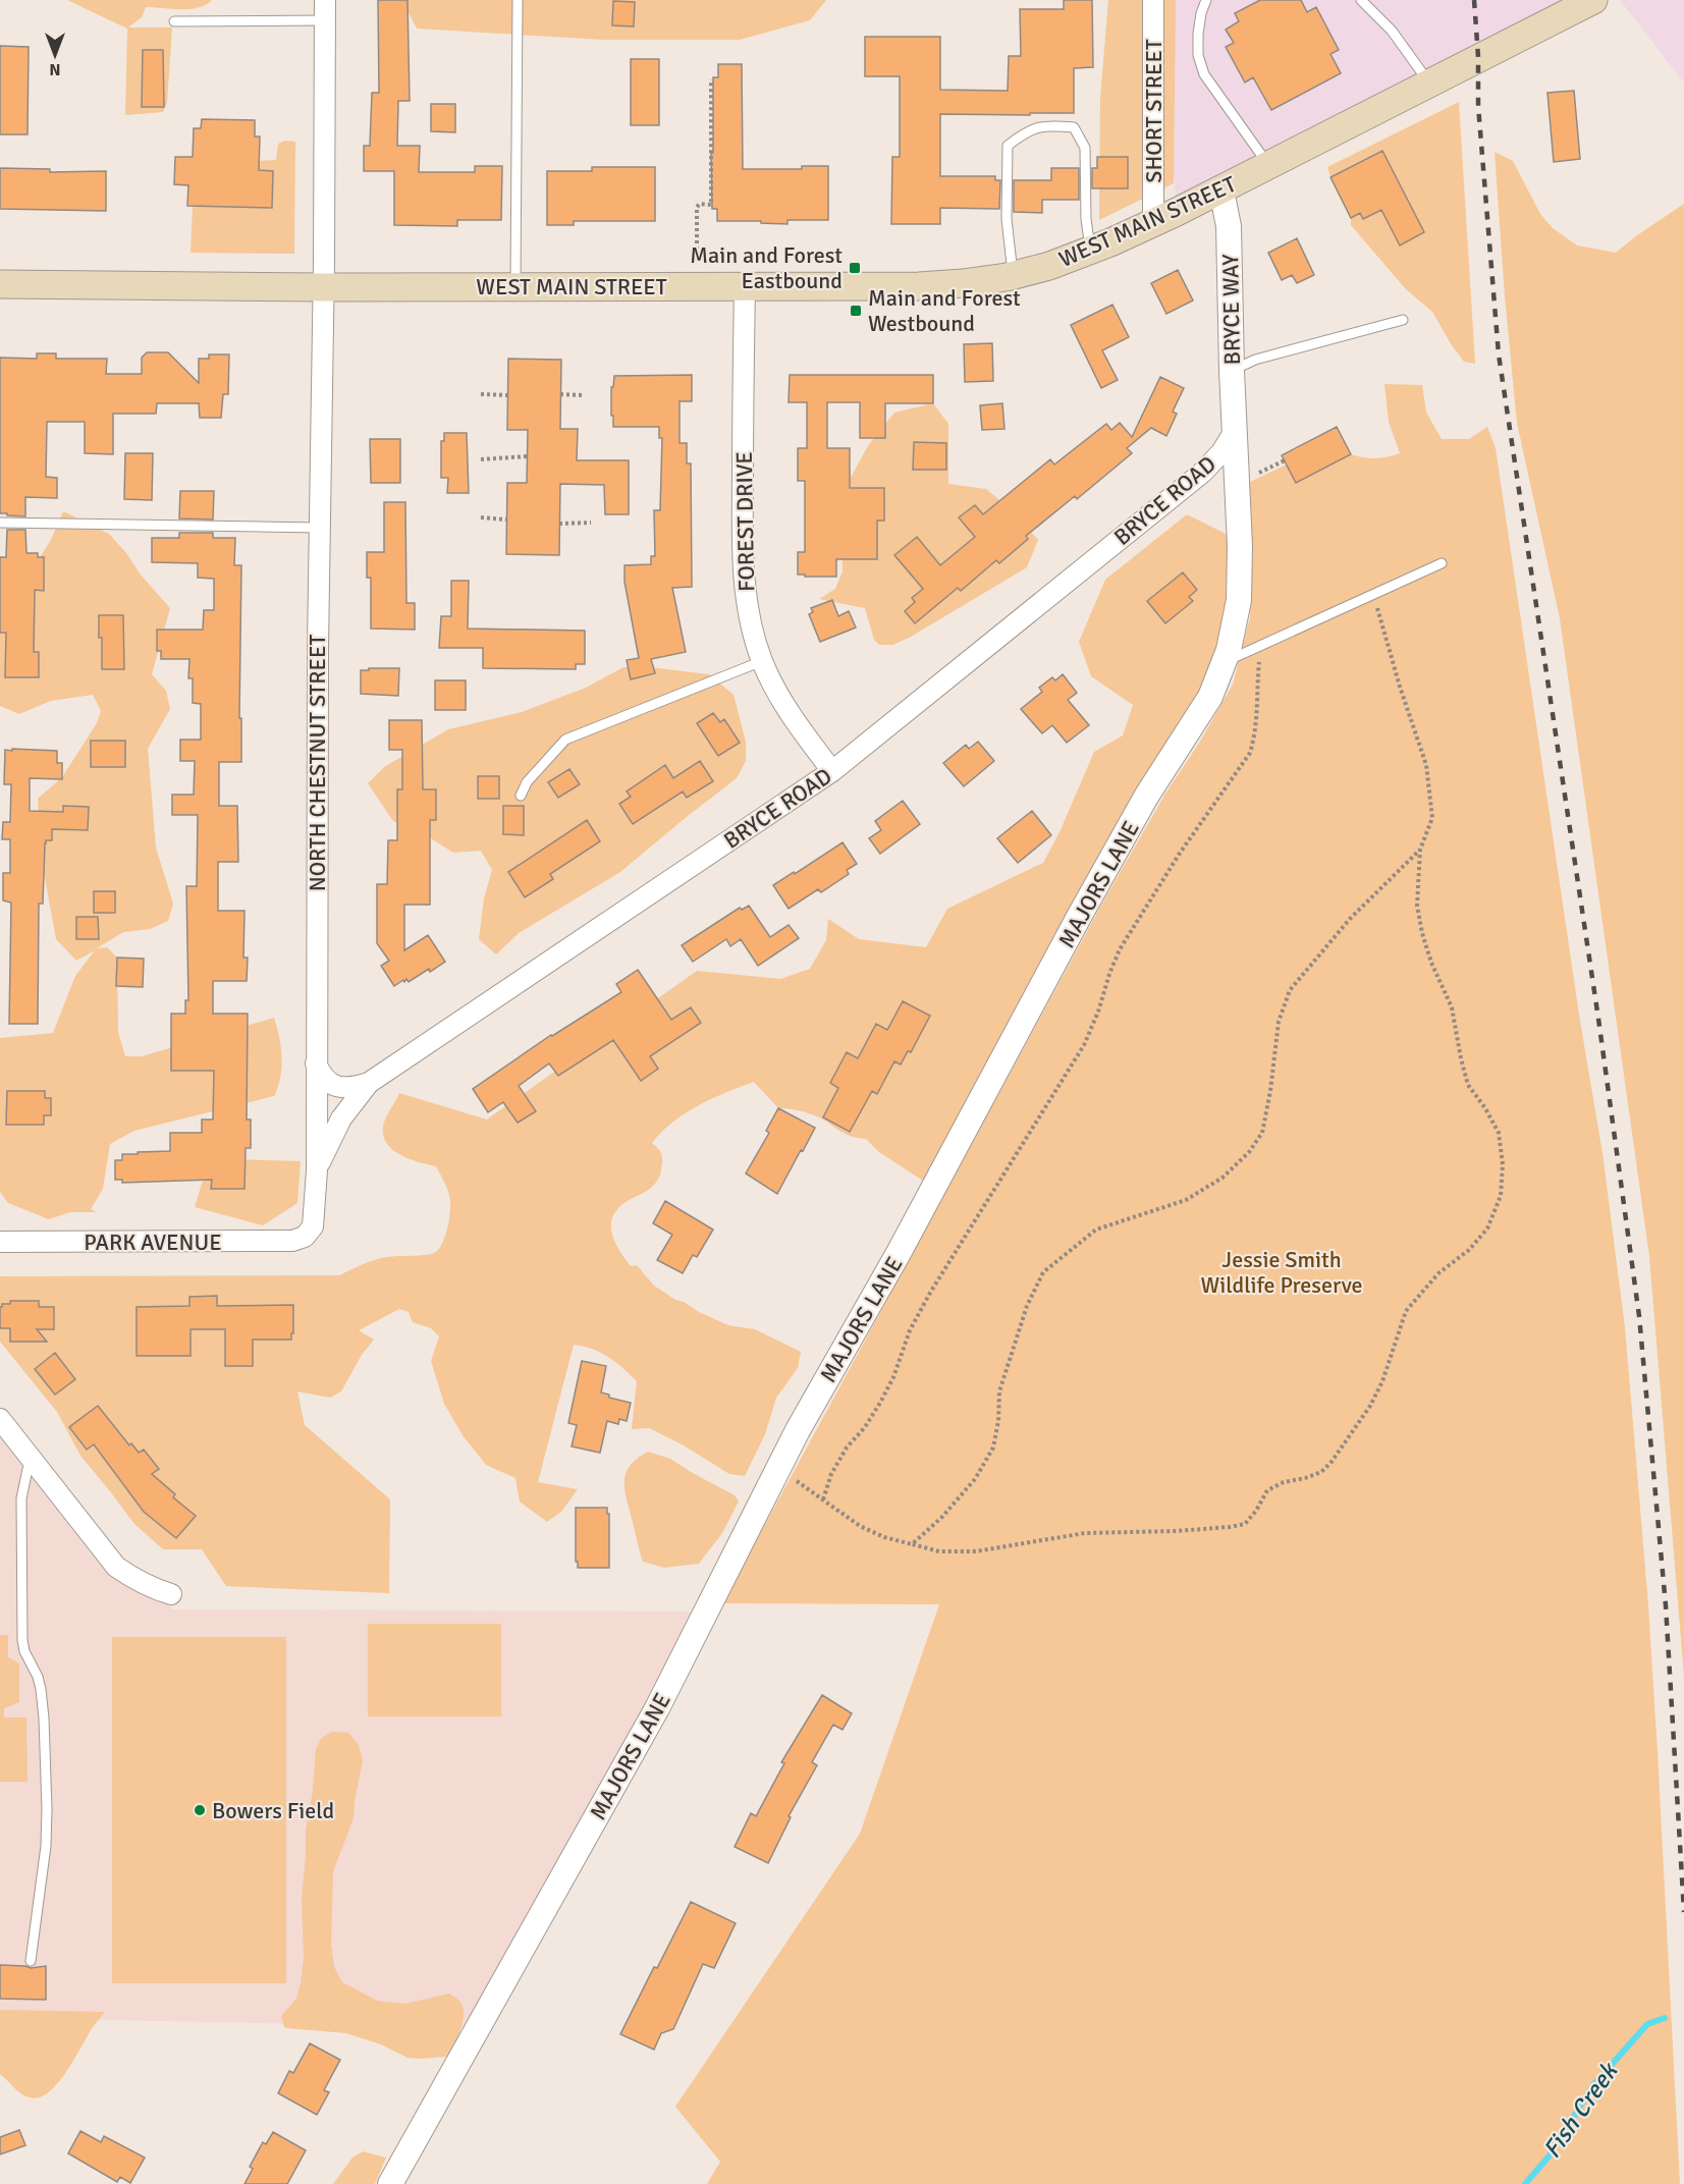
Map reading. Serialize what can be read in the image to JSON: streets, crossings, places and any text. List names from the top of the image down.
{
  "streets": {
    "main road": ["WEST MAIN STREET"],
    "street": [
      "SHORT STREET",
      "BRYCE WAY",
      "BRYCE ROAD",
      "FOREST DRIVE",
      "NORTH CHESTNUT STREET",
      "MAJORS LANE",
      "PARK AVENUE"
    ]
  },
  "crossings": [
    ["SHORT STREET", "WEST MAIN STREET"],
    ["WEST MAIN STREET", "BRYCE WAY"],
    ["WEST MAIN STREET", "FOREST DRIVE"],
    ["WEST MAIN STREET", "NORTH CHESTNUT STREET"],
    ["BRYCE WAY", "BRYCE ROAD"],
    ["BRYCE WAY", "MAJORS LANE"],
    ["BRYCE ROAD", "FOREST DRIVE"],
    ["BRYCE ROAD", "NORTH CHESTNUT STREET"],
    ["BRYCE ROAD", "MAJORS LANE"],
    ["NORTH CHESTNUT STREET", "PARK AVENUE"]
  ],
  "water": ["Fish Creek"],
  "parks": ["Jessie Smith Wildlife Preserve"],
  "places": {
    "transit": ["Main and Forest Eastbound", "Main and Forest Westbound"],
    "other": ["Bowers Field"]
  },
  "north": "bottom"
}
